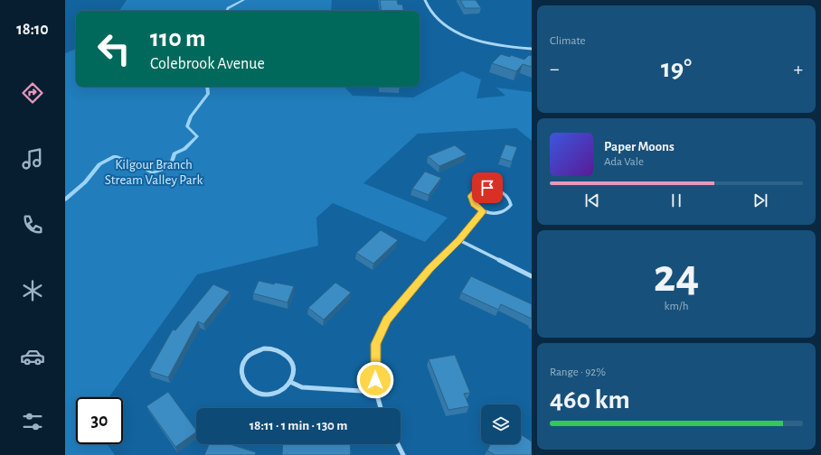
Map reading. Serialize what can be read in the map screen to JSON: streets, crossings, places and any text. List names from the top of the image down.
{
  "parks": ["Kilgour Branch Stream Valley Park"],
  "page": {
    "tabs": "18:10",
    "tile": [
      "Climate",
      ["24", "km/h"],
      ["Range · 92%", "460 km"]
    ],
    "turn": ["110 m", "Colebrook Avenue"],
    "heat": ["−", "19°", "+"],
    "song": ["Paper Moons", "Ada Vale"],
    "limit": "30",
    "trip": "18:11 · 1 min · 130 m"
  }
}
